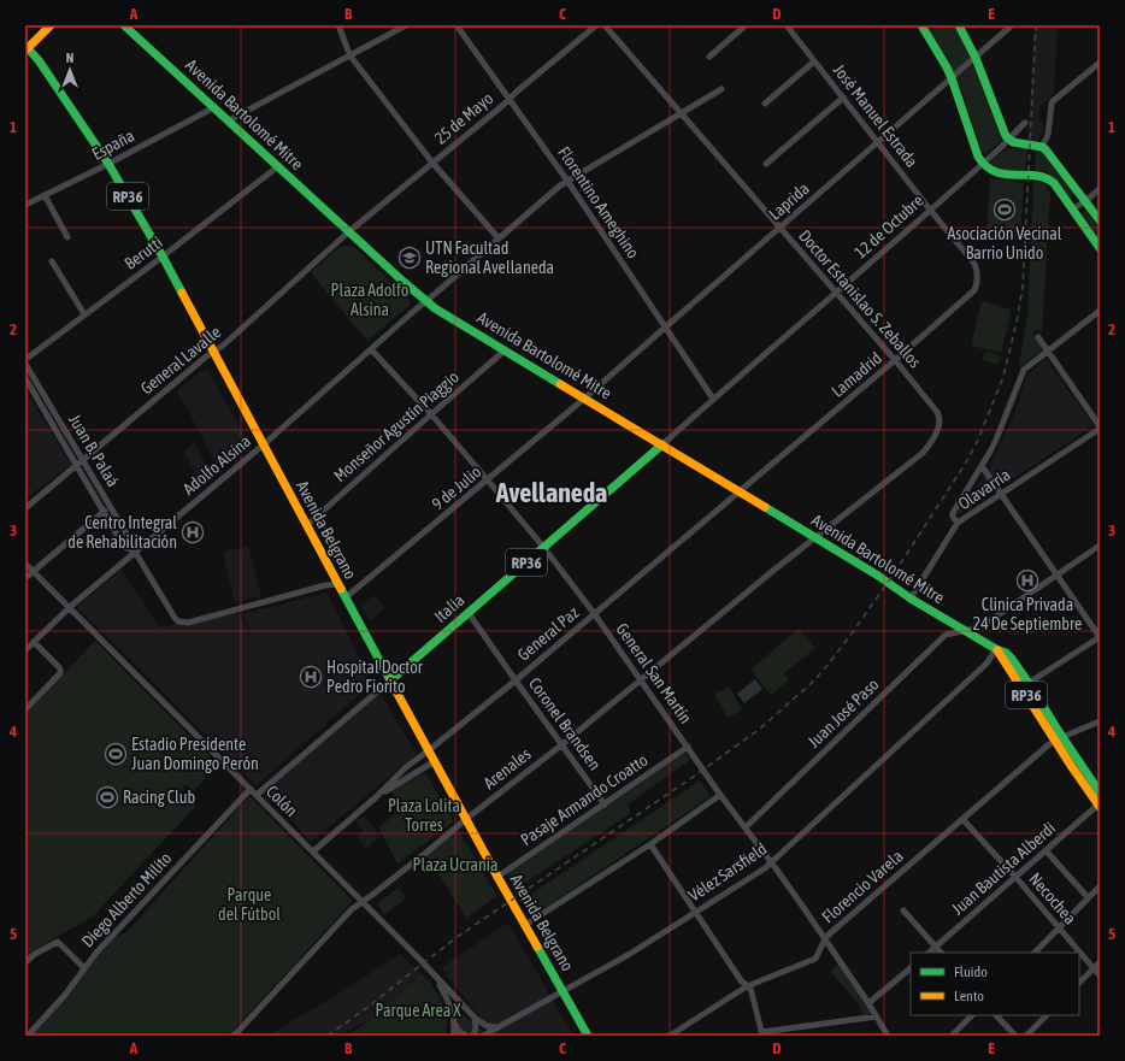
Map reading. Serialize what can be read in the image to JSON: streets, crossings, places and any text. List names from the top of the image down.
{
  "streets": {
    "main road": [
      "Avenida Bartolomé Mitre",
      "RP36",
      "Avenida Belgrano",
      "Italia"
    ],
    "street": [
      "José Manuel Estrada",
      "25 de Mayo",
      "España",
      "Laprida",
      "Florentino Ameghino",
      "12 de Octubre",
      "Berutti",
      "Doctor Estanislao S. Zeballos",
      "General Lavalle",
      "Lamadrid",
      "Monseñor Agustín Piaggio",
      "Juan B. Palaá",
      "Adolfo Alsina",
      "9 de Julio",
      "Olavarría",
      "General Paz",
      "General San Martín",
      "Juan José Paso",
      "Coronel Brandsen",
      "Arenales",
      "Pasaje Armando Croatto",
      "Colón",
      "Juan Bautista Alberdi",
      "Vélez Sarsfield",
      "Florencio Varela",
      "Necochea",
      "Diego Alberto Milito"
    ]
  },
  "crossings": [
    ["Avenida Bartolomé Mitre", "25 de Mayo"],
    ["Avenida Bartolomé Mitre", "España"],
    ["Avenida Bartolomé Mitre", "Laprida"],
    ["Avenida Bartolomé Mitre", "12 de Octubre"],
    ["Avenida Bartolomé Mitre", "Berutti"],
    ["Avenida Bartolomé Mitre", "General Lavalle"],
    ["Avenida Bartolomé Mitre", "Lamadrid"],
    ["Avenida Bartolomé Mitre", "Monseñor Agustín Piaggio"],
    ["Avenida Bartolomé Mitre", "Adolfo Alsina"],
    ["Avenida Bartolomé Mitre", "9 de Julio"],
    ["Avenida Bartolomé Mitre", "Olavarría"],
    ["Avenida Bartolomé Mitre", "Italia"],
    ["Avenida Bartolomé Mitre", "General Paz"],
    ["Avenida Bartolomé Mitre", "Juan José Paso"],
    ["Avenida Bartolomé Mitre", "Arenales"],
    ["Avenida Bartolomé Mitre", "Juan Bautista Alberdi"],
    ["Avenida Bartolomé Mitre", "Vélez Sarsfield"],
    ["Avenida Bartolomé Mitre", "Florencio Varela"],
    ["José Manuel Estrada", "Laprida"],
    ["José Manuel Estrada", "12 de Octubre"],
    ["José Manuel Estrada", "Lamadrid"],
    ["25 de Mayo", "Florentino Ameghino"],
    ["25 de Mayo", "General Lavalle"],
    ["España", "Avenida Belgrano"],
    ["Laprida", "Florentino Ameghino"],
    ["Laprida", "Doctor Estanislao S. Zeballos"],
    ["Laprida", "9 de Julio"],
    ["Florentino Ameghino", "12 de Octubre"],
    ["Florentino Ameghino", "Adolfo Alsina"],
    ["12 de Octubre", "Doctor Estanislao S. Zeballos"],
    ["12 de Octubre", "Italia"],
    ["Berutti", "Avenida Belgrano"],
    ["Doctor Estanislao S. Zeballos", "Lamadrid"],
    ["Doctor Estanislao S. Zeballos", "Adolfo Alsina"],
    ["Doctor Estanislao S. Zeballos", "Arenales"],
    ["General Lavalle", "Juan B. Palaá"],
    ["General Lavalle", "Avenida Belgrano"],
    ["Lamadrid", "General Paz"],
    ["Monseñor Agustín Piaggio", "Avenida Belgrano"],
    ["Monseñor Agustín Piaggio", "General San Martín"],
    ["Juan B. Palaá", "Adolfo Alsina"],
    ["Juan B. Palaá", "Avenida Belgrano"],
    ["Adolfo Alsina", "Avenida Belgrano"],
    ["Adolfo Alsina", "General San Martín"],
    ["Adolfo Alsina", "Colón"],
    ["9 de Julio", "Avenida Belgrano"],
    ["9 de Julio", "General San Martín"],
    ["Avenida Belgrano", "Italia"],
    ["Avenida Belgrano", "General Paz"],
    ["Avenida Belgrano", "Arenales"],
    ["Avenida Belgrano", "Pasaje Armando Croatto"],
    ["Avenida Belgrano", "Vélez Sarsfield"],
    ["Italia", "General San Martín"],
    ["Italia", "Coronel Brandsen"],
    ["Italia", "Colón"],
    ["General Paz", "General San Martín"],
    ["General Paz", "Coronel Brandsen"],
    ["General Paz", "Colón"],
    ["General San Martín", "Juan José Paso"],
    ["General San Martín", "Arenales"],
    ["General San Martín", "Pasaje Armando Croatto"],
    ["General San Martín", "Vélez Sarsfield"],
    ["General San Martín", "Florencio Varela"],
    ["Coronel Brandsen", "Arenales"],
    ["Coronel Brandsen", "Pasaje Armando Croatto"],
    ["Arenales", "Colón"],
    ["Colón", "Vélez Sarsfield"],
    ["Colón", "Diego Alberto Milito"],
    ["Juan Bautista Alberdi", "Necochea"],
    ["Florencio Varela", "Necochea"]
  ],
  "districts": ["Avellaneda"],
  "parks": [
    "Plaza Adolfo Alsina",
    "Plaza Lolita Torres",
    "Plaza Ucrania",
    "Parque del Fútbol",
    "Parque Area X"
  ],
  "places": {
    "sports": ["Asociación Vecinal Barrio Unido", "Estadio Presidente Juan Domingo Perón", "Racing Club"],
    "school or university": ["UTN Facultad Regional Avellaneda"],
    "hospital": ["Centro Integral de Rehabilitación", "Clinica Privada 24 De Septiembre", "Hospital Doctor Pedro Fiorito"]
  },
  "legend": ["Fluido", "Lento"],
  "north": "top",
  "grid": {
    "columns": [
      "A",
      "B",
      "C",
      "D",
      "E"
    ],
    "rows": [
      "1",
      "2",
      "3",
      "4",
      "5"
    ]
  }
}
